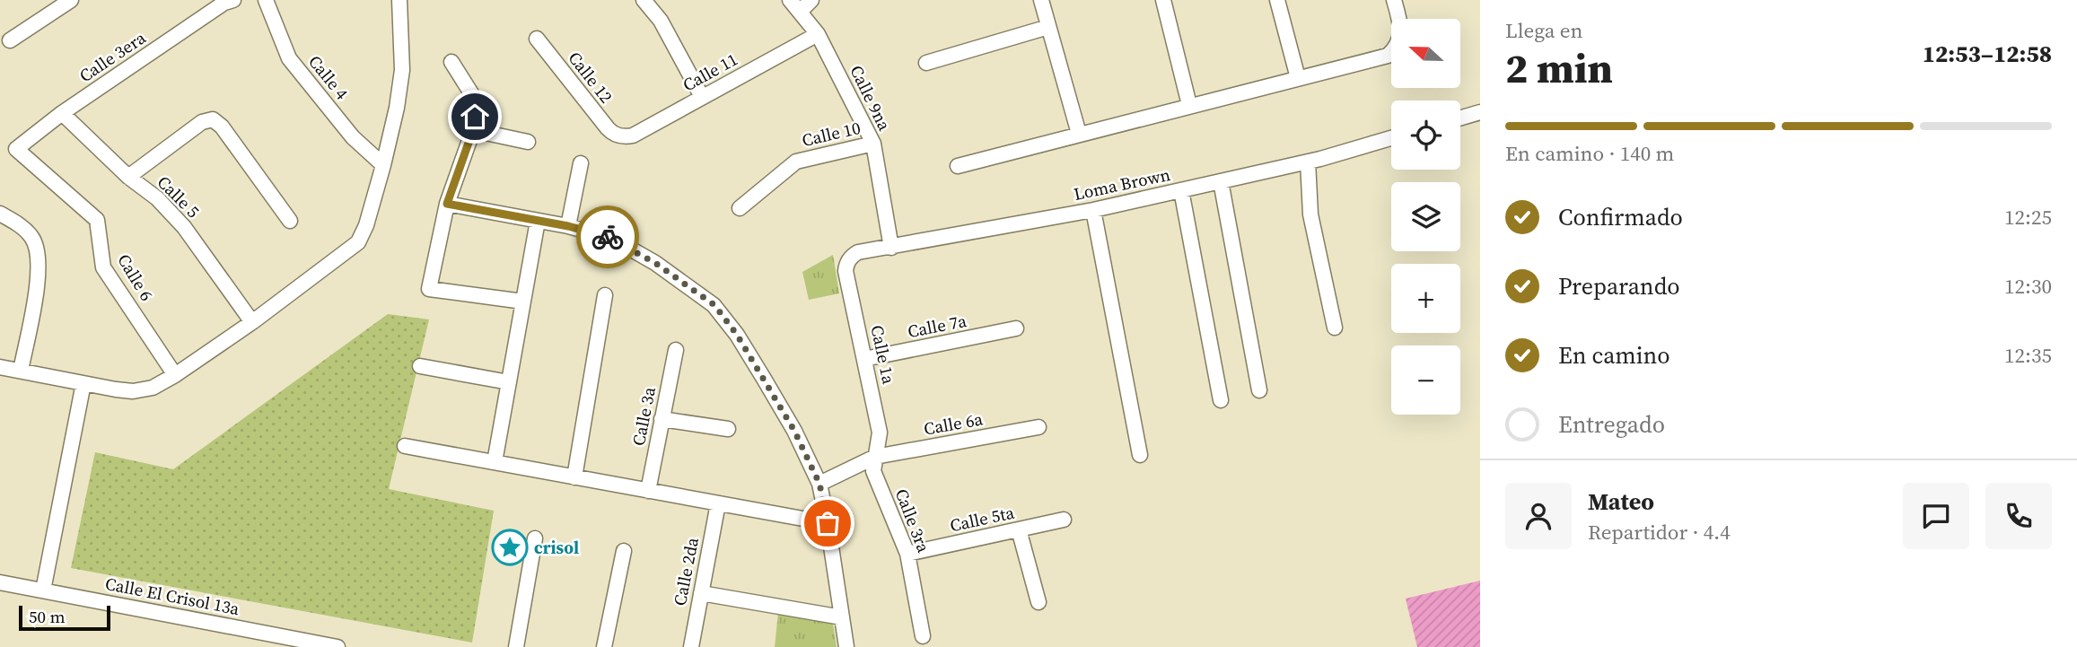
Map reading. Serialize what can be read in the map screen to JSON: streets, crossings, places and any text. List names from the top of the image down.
{
  "streets": {
    "street": [
      "Calle 3era",
      "Calle 11",
      "Calle 4",
      "Calle 12",
      "Calle 9na",
      "Calle 10",
      "Loma Brown",
      "Calle 5",
      "Calle 6",
      "Calle 7a",
      "Calle 1a",
      "Calle 3a",
      "Calle 6a",
      "Calle 5ta",
      "Calle 3ra",
      "Calle 2da",
      "Calle El Crisol 13a"
    ]
  },
  "crossings": [
    ["Calle 3era", "Calle 5"],
    ["Calle 3era", "Calle 6"],
    ["Calle 11", "Calle 12"],
    ["Calle 11", "Calle 9na"],
    ["Calle 9na", "Calle 10"],
    ["Calle 9na", "Loma Brown"],
    ["Loma Brown", "Calle 1a"],
    ["Calle 7a", "Calle 1a"],
    ["Calle 1a", "Calle 6a"],
    ["Calle 1a", "Calle 3ra"],
    ["Calle 6a", "Calle 3ra"],
    ["Calle 5ta", "Calle 3ra"]
  ],
  "places": {
    "place": ["crisol"]
  },
  "scale_bar": "50 m",
  "north": "left",
  "page": {
    "heading": ["2 min", "Llega en", "12:53–12:58"],
    "panel": ["Mateo", "Repartidor · 4.4"],
    "map_buttons": ["+", "−"],
    "bar": "En camino · 140 m",
    "list": [
      ["Confirmado", "12:25"],
      ["Preparando", "12:30"],
      ["En camino", "12:35"],
      "Entregado"
    ],
    "scale": "50 m"
  }
}
